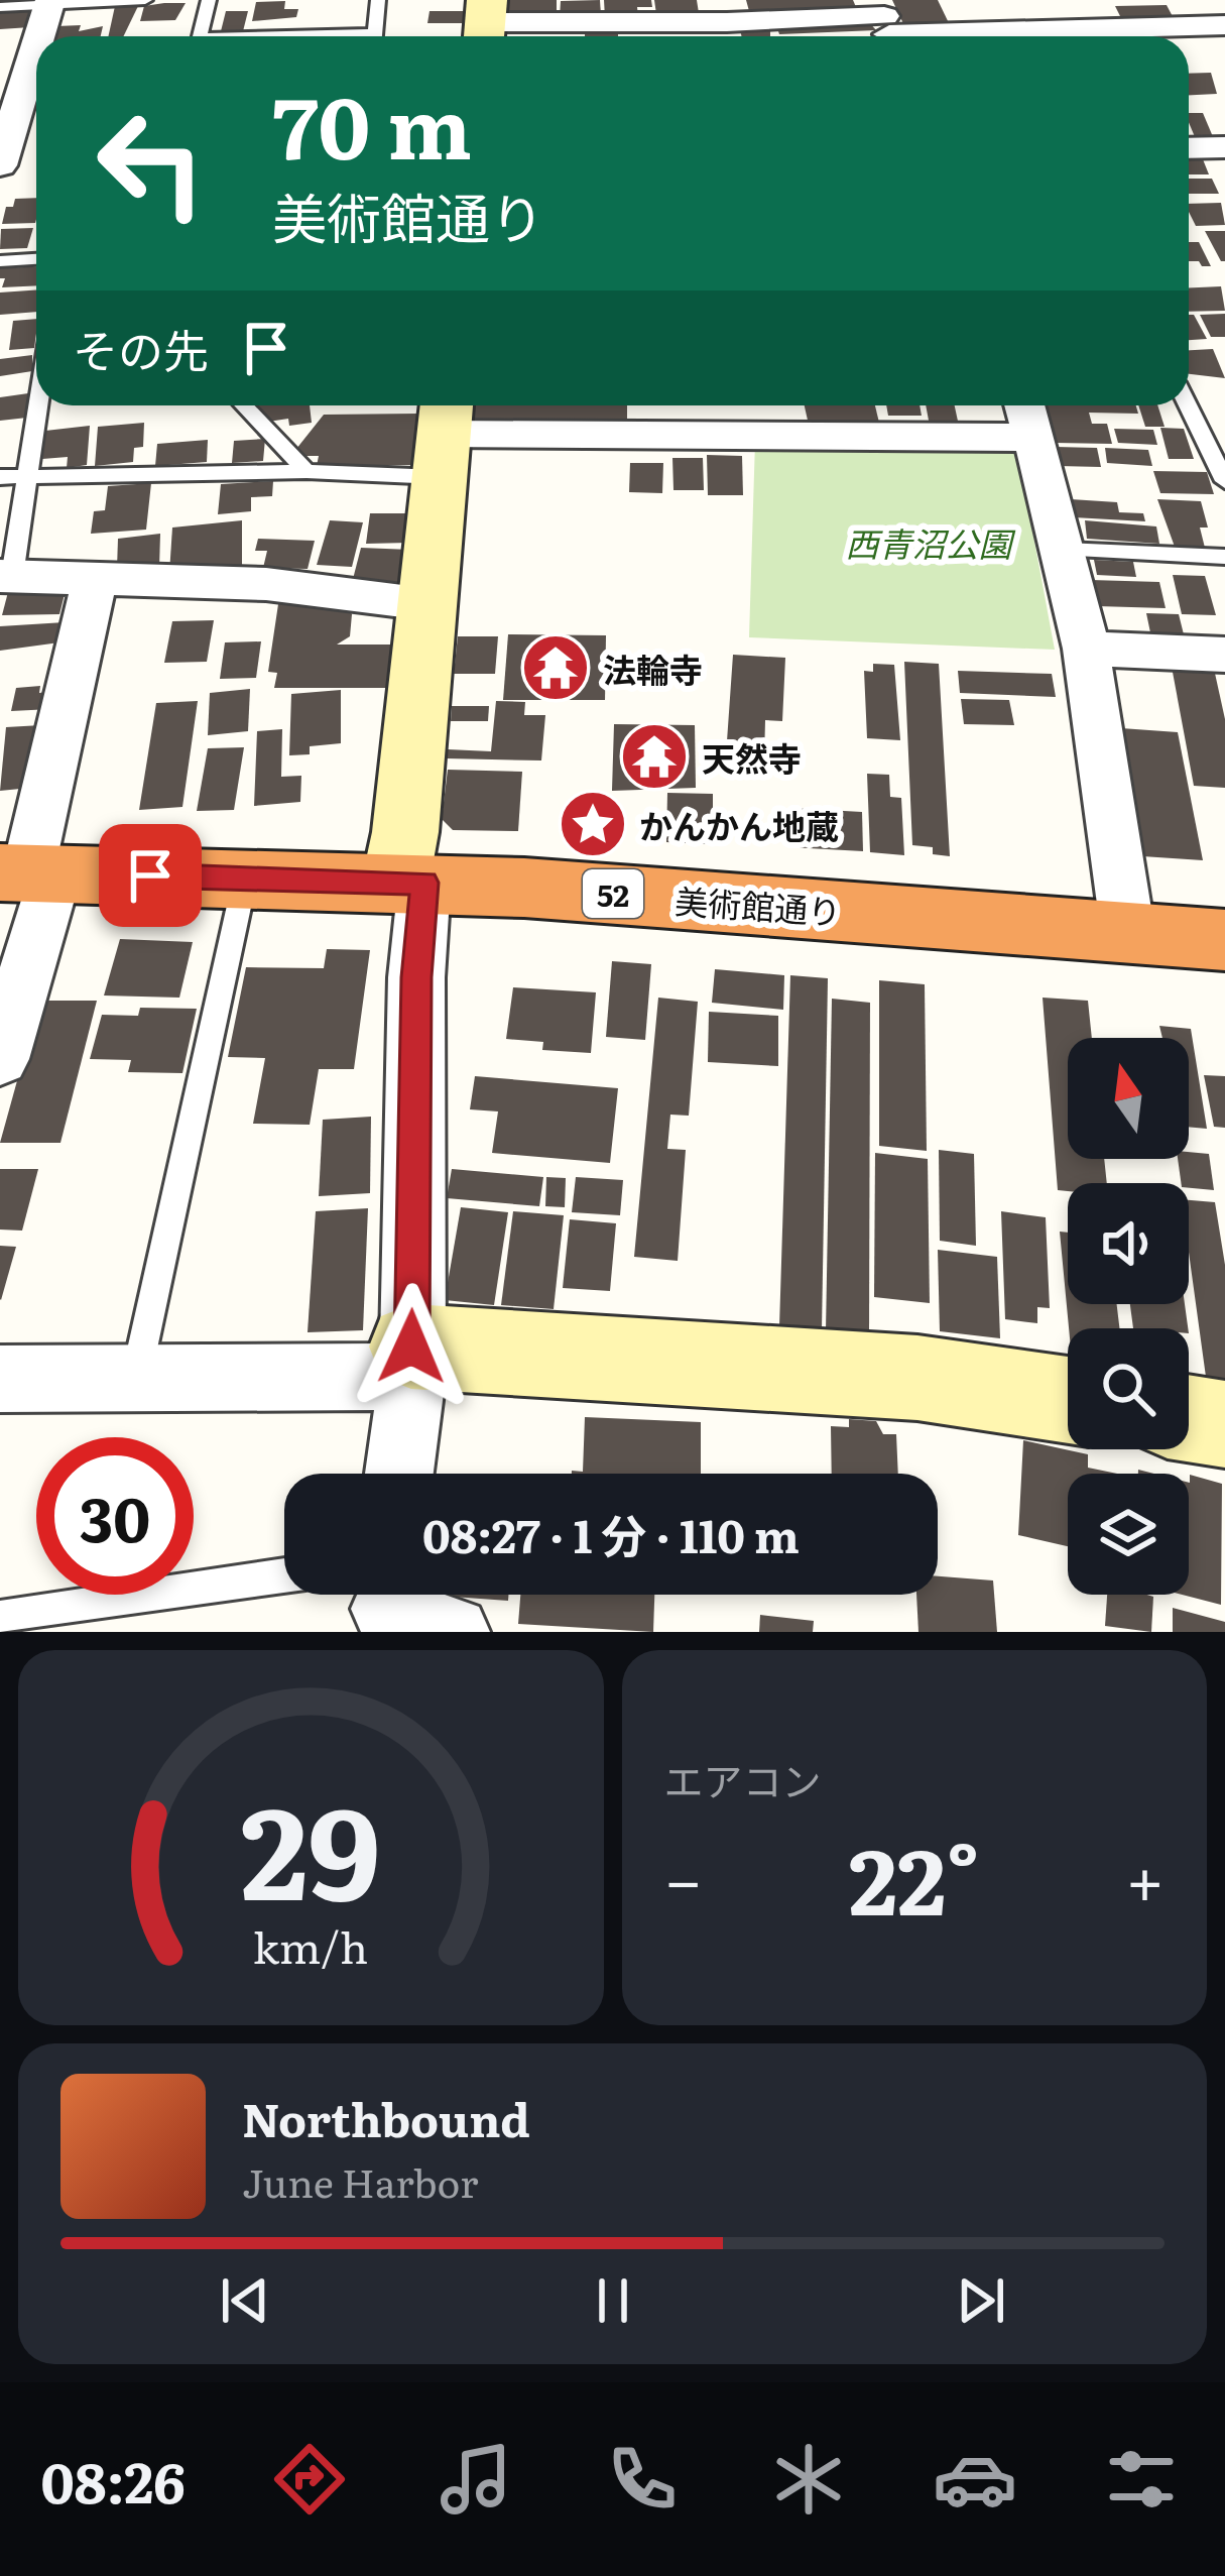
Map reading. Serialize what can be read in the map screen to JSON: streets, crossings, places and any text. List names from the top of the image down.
{
  "streets": {
    "highway": ["52", "美術館通り"]
  },
  "parks": ["西青沼公園"],
  "places": {
    "temple": ["法輪寺", "天然寺"],
    "place": ["かんかん地蔵"]
  },
  "north": "top",
  "page": {
    "turn": ["70 m", "美術館通り"],
    "then": "その先",
    "limit": "30",
    "trip": "08:27 · 1 分 · 110 m",
    "tile": "エアコン",
    "heat": ["−", "22°", "+"],
    "song": ["Northbound", "June Harbor"],
    "tabs": "08:26",
    "gauge": ["29", "km/h"]
  }
}
